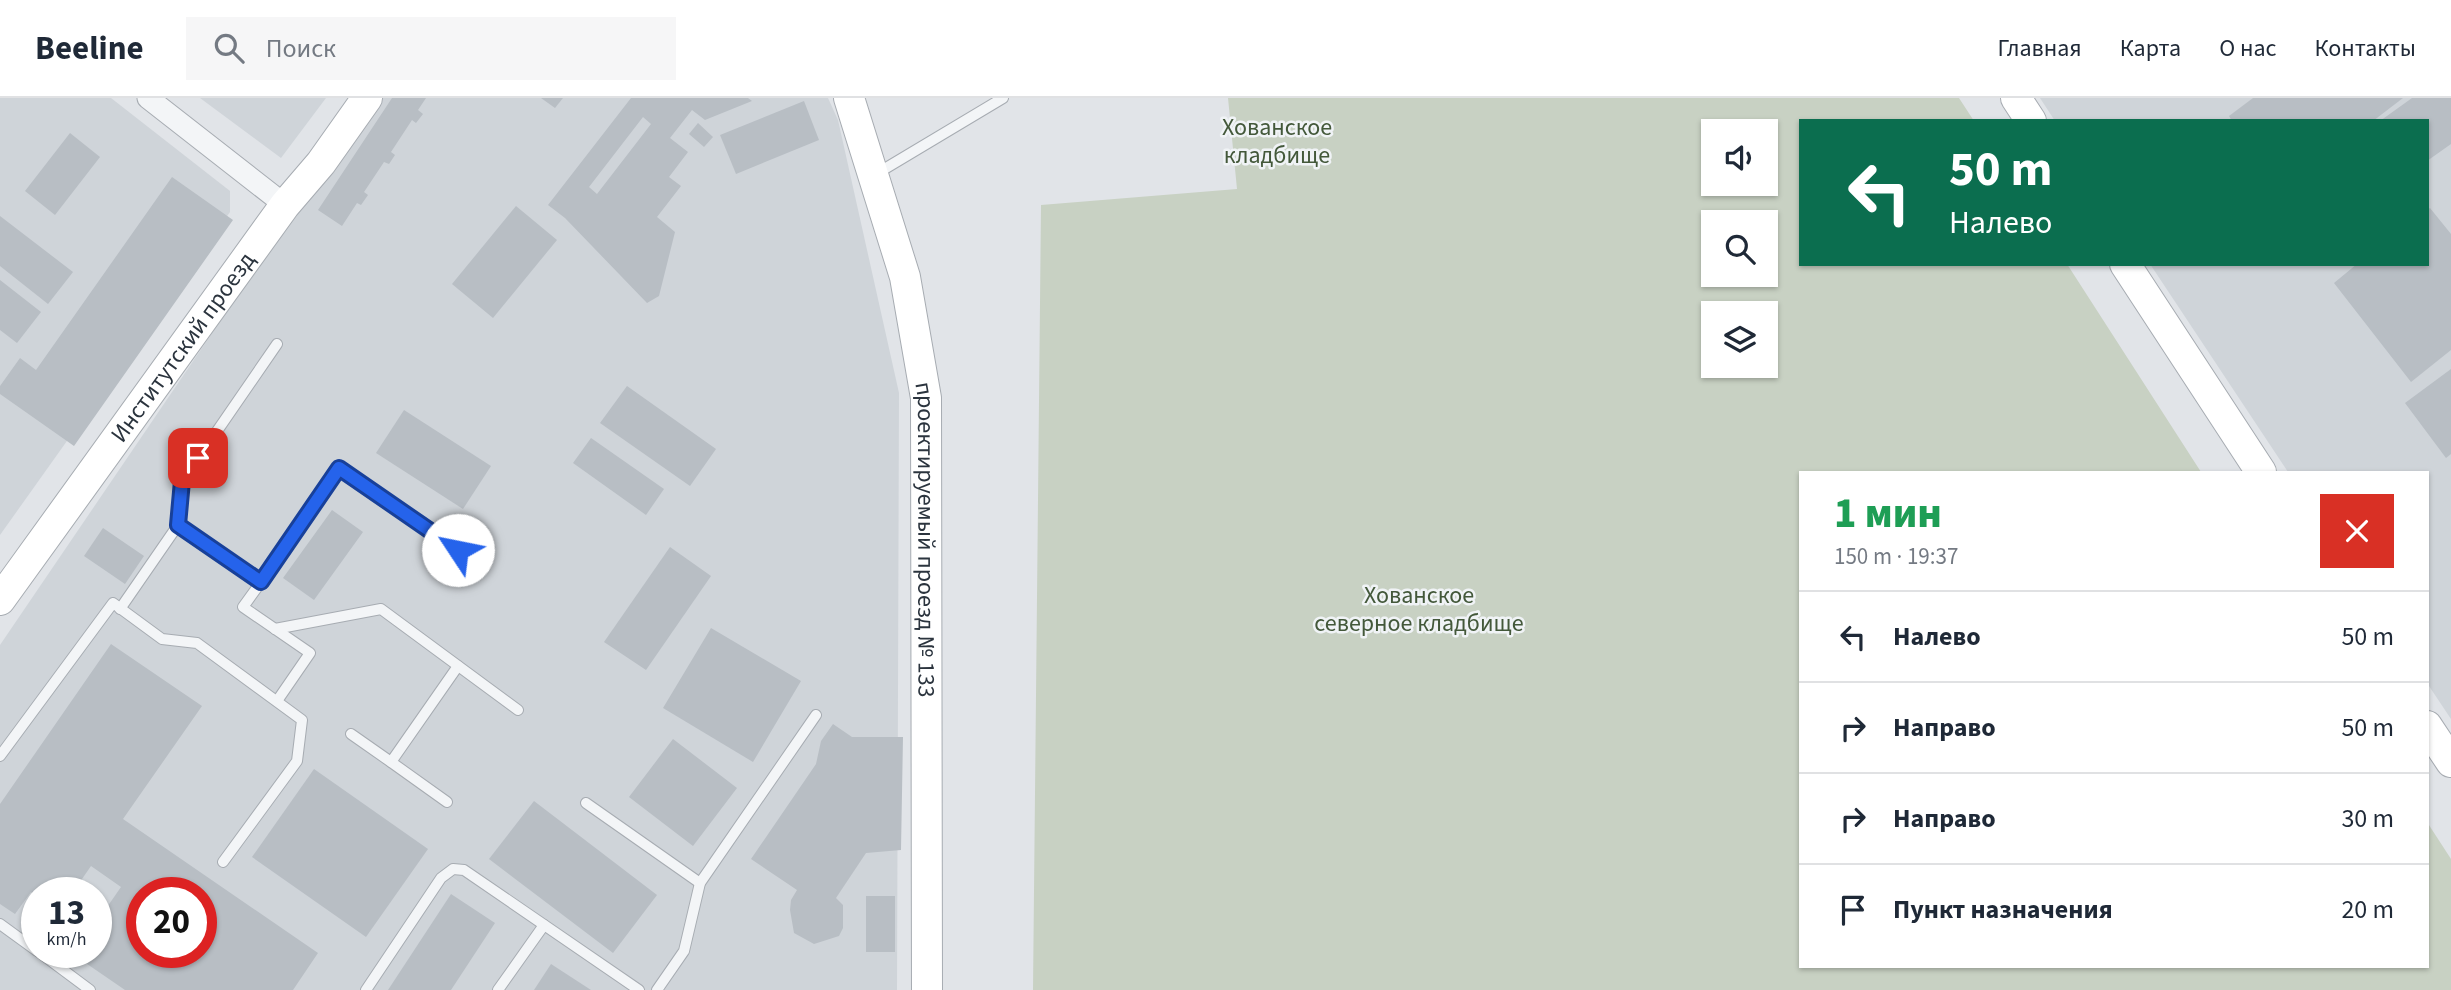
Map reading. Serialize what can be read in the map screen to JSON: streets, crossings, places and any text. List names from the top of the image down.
{
  "streets": {
    "street": ["Институтский проезд", "проектируемый проезд № 133"]
  },
  "parks": ["Хованское кладбище", "Хованское северное кладбище"],
  "page": {
    "header": "Beeline",
    "search": "Поиск",
    "nav": [
      "Главная",
      "Карта",
      "О нас",
      "Контакты"
    ],
    "turn": ["50 m", "Налево"],
    "heading": ["1 мин", "150 m · 19:37"],
    "list": [
      {
        "name": "Налево",
        "value": "50 m"
      },
      {
        "name": "Направо",
        "value": "50 m"
      },
      {
        "name": "Направо",
        "value": "30 m"
      },
      {
        "name": "Пункт назначения",
        "value": "20 m"
      }
    ],
    "speed": "13 km/h",
    "limit": "20"
  }
}
